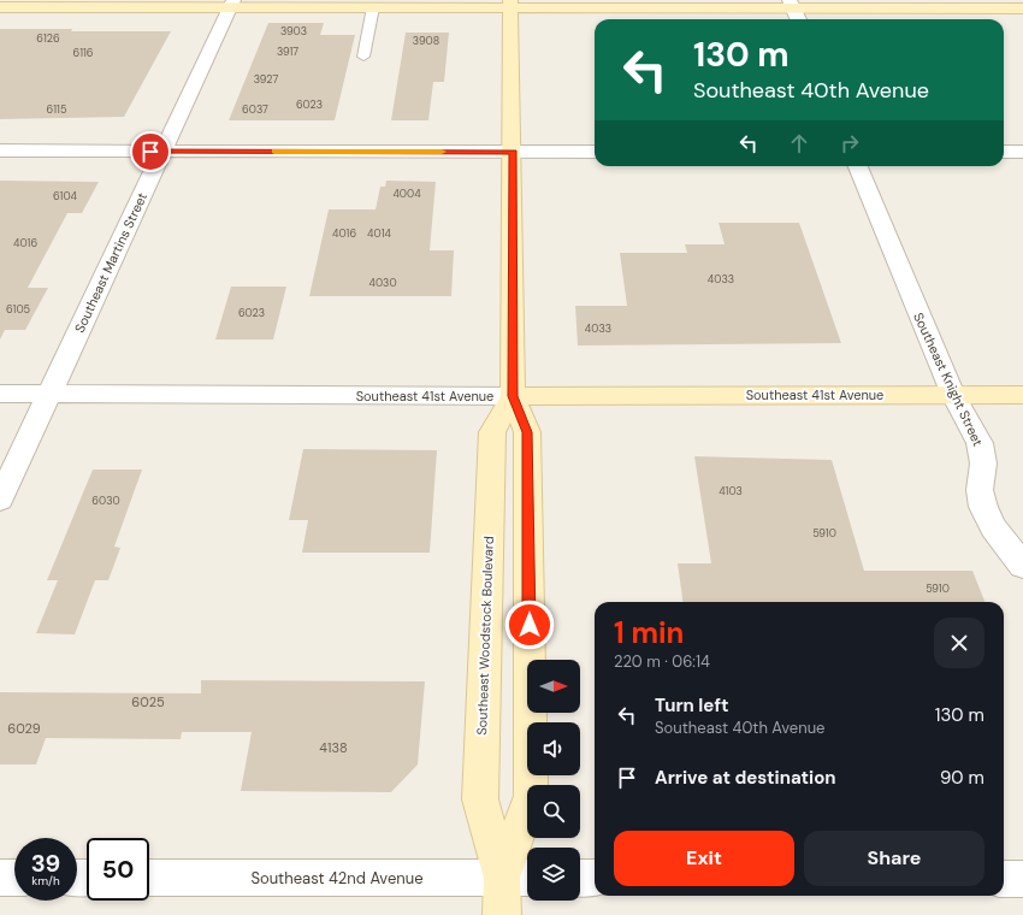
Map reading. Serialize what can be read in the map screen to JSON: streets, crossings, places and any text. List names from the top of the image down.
{
  "streets": {
    "main road": ["Southeast 41st Avenue", "Southeast Woodstock Boulevard"],
    "street": ["Southeast Martins Street", "Southeast Knight Street", "Southeast 42nd Avenue"]
  },
  "crossings": [
    ["Southeast Martins Street", "Southeast 41st Avenue"],
    ["Southeast Knight Street", "Southeast 41st Avenue"],
    ["Southeast 41st Avenue", "Southeast Woodstock Boulevard"],
    ["Southeast Woodstock Boulevard", "Southeast 42nd Avenue"]
  ],
  "house_numbers": [
    "3903",
    "6126",
    "3908",
    "3917",
    "6116",
    "3927",
    "6023",
    "6115",
    "6037",
    "4004",
    "6104",
    "4016",
    "4014",
    "4016",
    "4033",
    "4030",
    "6105",
    "6023",
    "4033",
    "4103",
    "6030",
    "5910",
    "5910",
    "6025",
    "6029",
    "4138"
  ],
  "north": "right",
  "page": {
    "turn": ["130 m", "Southeast 40th Avenue"],
    "heading": ["1 min", "220 m · 06:14"],
    "list": [
      {
        "name": "Turn left",
        "note": "Southeast 40th Avenue",
        "value": "130 m"
      },
      {
        "name": "Arrive at destination",
        "value": "90 m"
      }
    ],
    "buttons": ["Exit", "Share"],
    "speed": "39 km/h",
    "limit": "50"
  }
}
